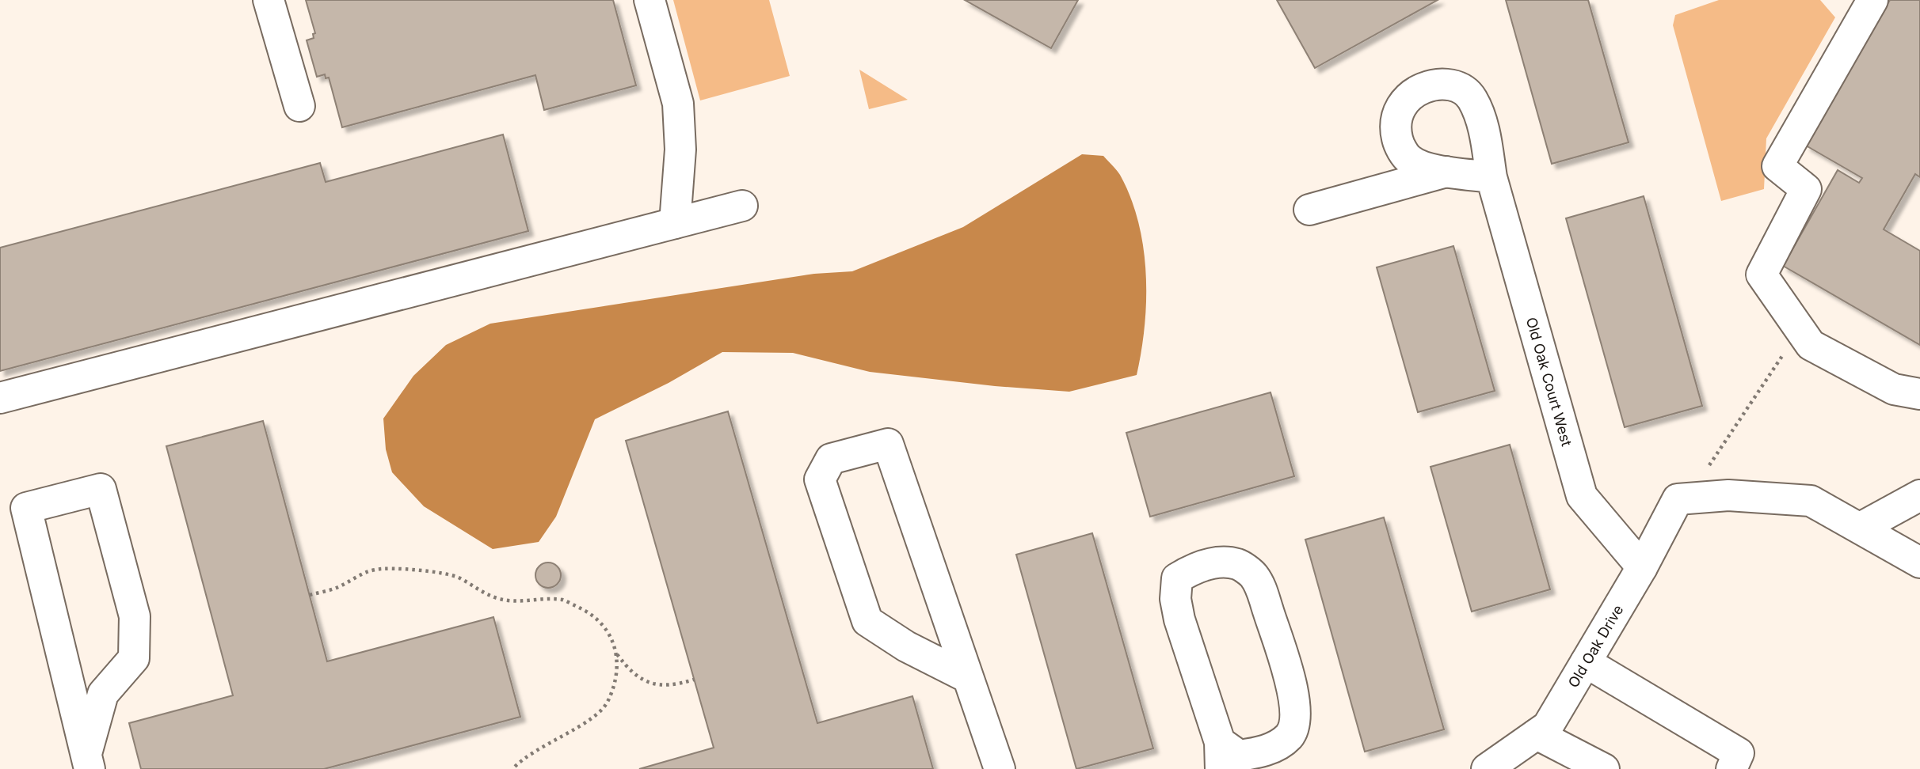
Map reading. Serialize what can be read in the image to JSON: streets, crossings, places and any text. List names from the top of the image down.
{
  "streets": {
    "street": ["Old Oak Court West", "Old Oak Drive"]
  },
  "crossings": [
    ["Old Oak Court West", "Old Oak Drive"]
  ]
}
